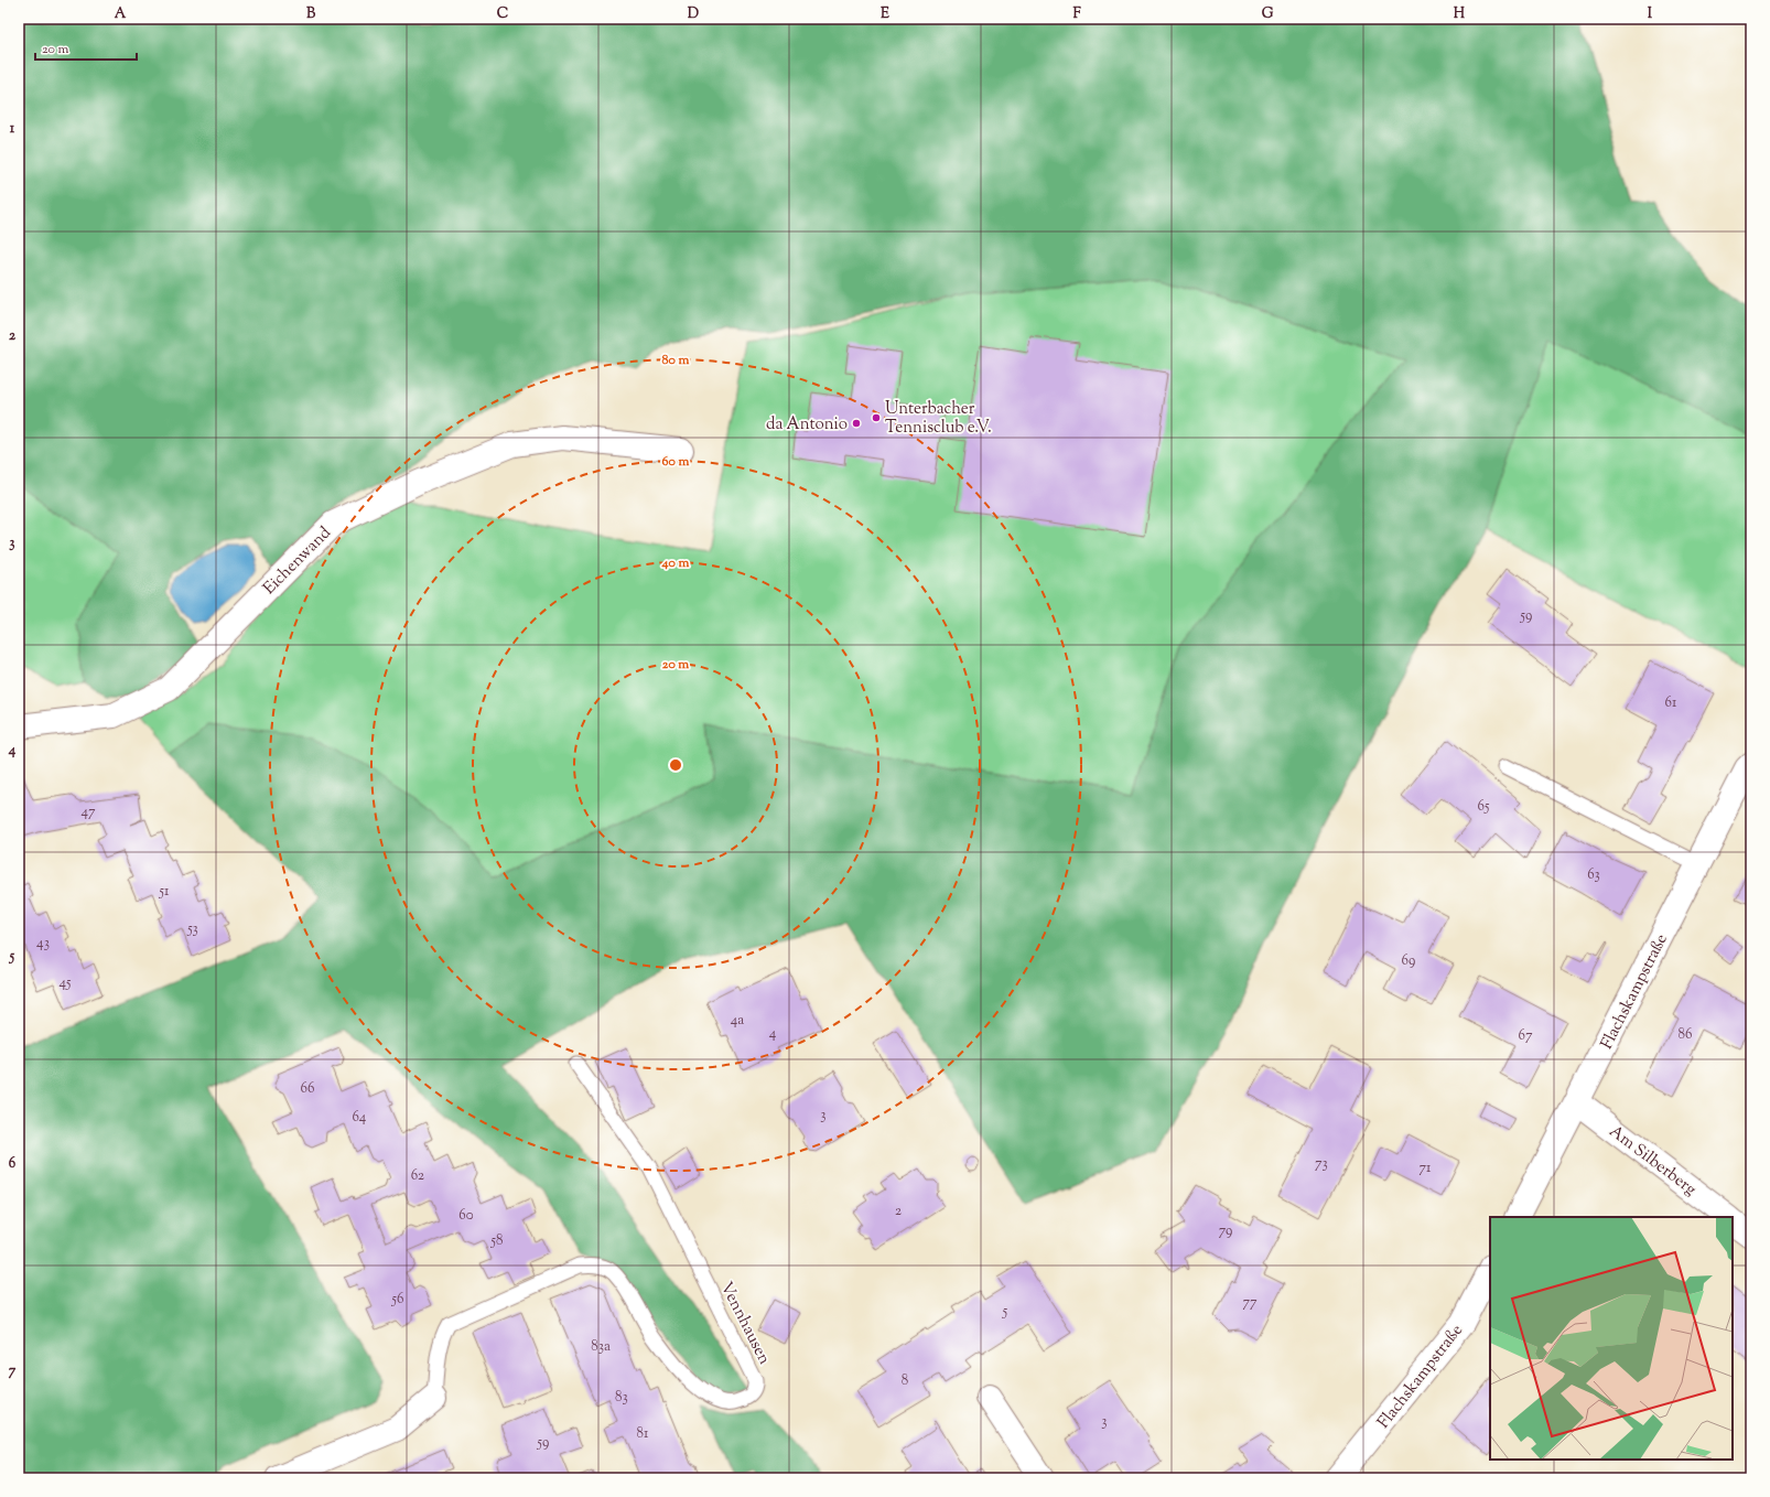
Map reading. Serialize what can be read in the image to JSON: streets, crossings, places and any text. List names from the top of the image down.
{
  "streets": {
    "street": ["Eichenwand", "Flachskampstraße", "Am Silberberg"],
    "lane": ["Vennhausen"]
  },
  "crossings": [
    ["Flachskampstraße", "Am Silberberg"]
  ],
  "places": ["Unterbacher Tennisclub e.V.", "da Antonio"],
  "house_numbers": [
    "59",
    "61",
    "65",
    "47",
    "63",
    "51",
    "53",
    "43",
    "69",
    "45",
    "4a",
    "4",
    "86",
    "67",
    "66",
    "3",
    "64",
    "73",
    "71",
    "62",
    "2",
    "60",
    "79",
    "58",
    "56",
    "77",
    "5",
    "83a",
    "8",
    "83",
    "3",
    "81",
    "59"
  ],
  "scale_bar": "20 m",
  "grid": {
    "columns": [
      "A",
      "B",
      "C",
      "D",
      "E",
      "F",
      "G",
      "H",
      "I"
    ],
    "rows": [
      "1",
      "2",
      "3",
      "4",
      "5",
      "6",
      "7"
    ]
  },
  "rings": [
    "80 m",
    "60 m",
    "40 m",
    "20 m"
  ]
}
